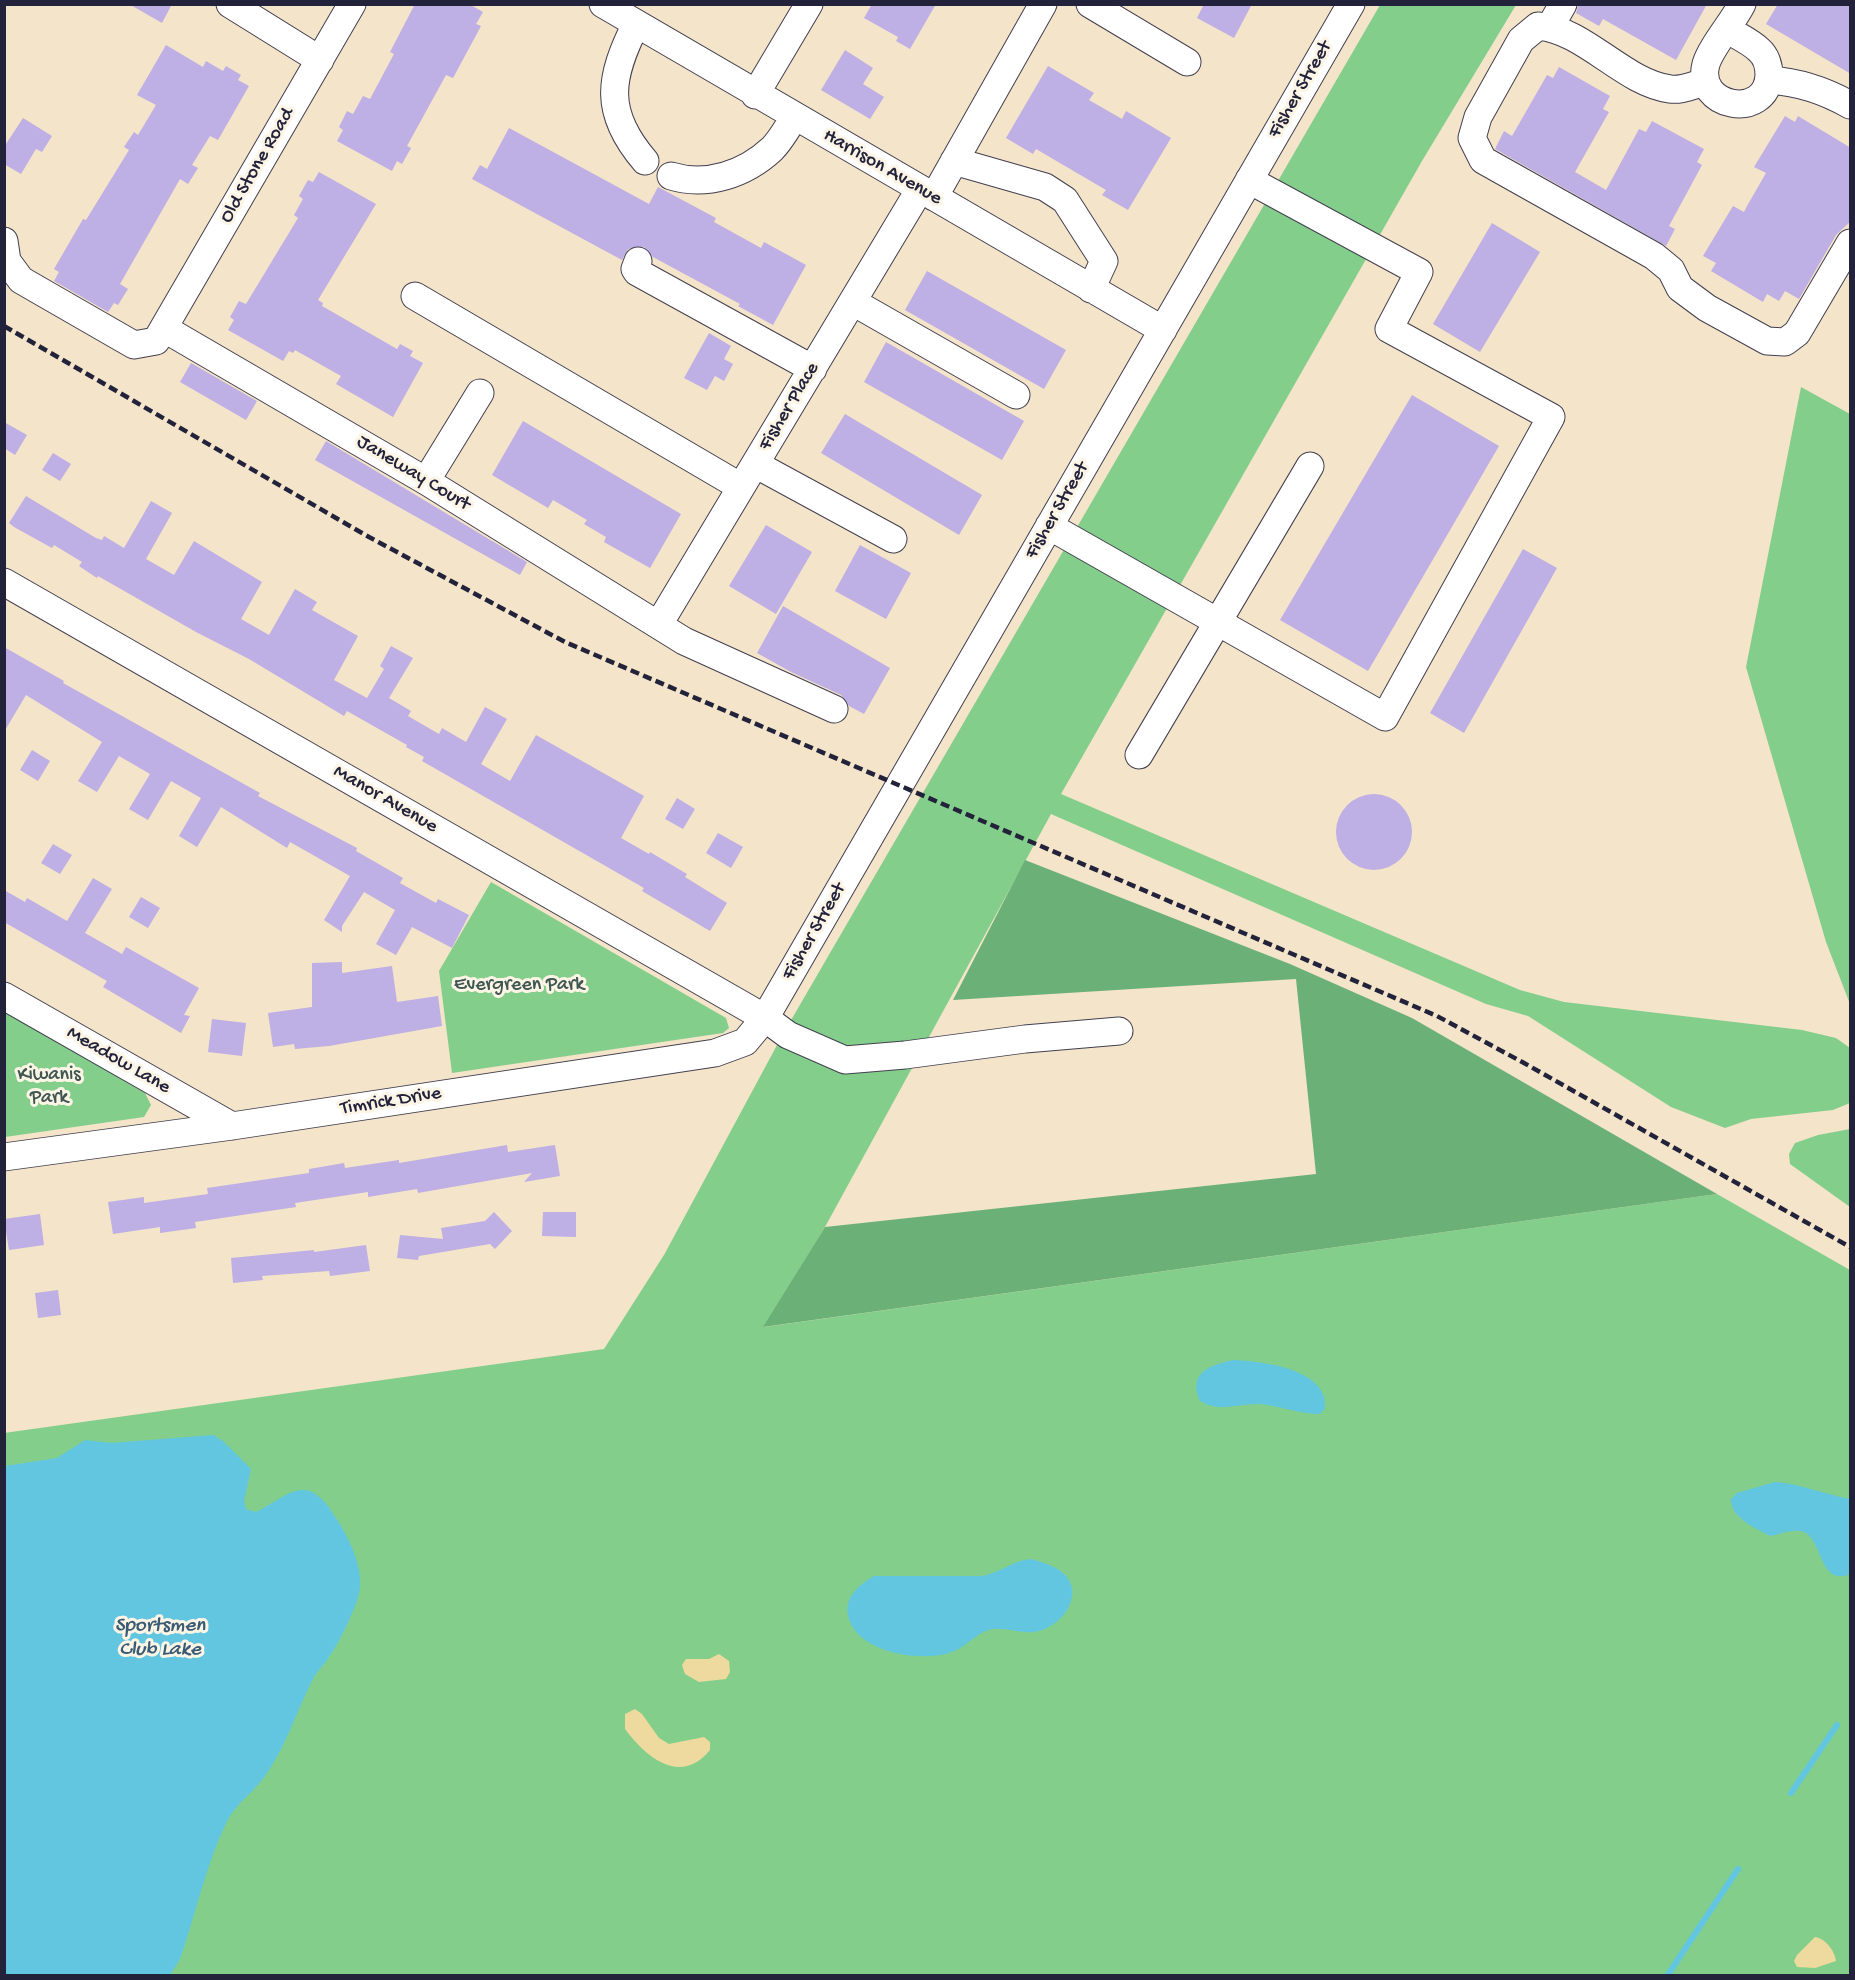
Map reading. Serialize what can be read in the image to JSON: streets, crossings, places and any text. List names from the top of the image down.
{
  "streets": {
    "street": [
      "Fisher Street",
      "Old Stone Road",
      "Harrison Avenue",
      "Fisher Place",
      "Janeway Court",
      "Manor Avenue",
      "Meadow Lane",
      "Timrick Drive"
    ]
  },
  "crossings": [
    ["Fisher Street", "Harrison Avenue"],
    ["Fisher Street", "Manor Avenue"],
    ["Fisher Street", "Timrick Drive"],
    ["Old Stone Road", "Janeway Court"],
    ["Harrison Avenue", "Fisher Place"],
    ["Fisher Place", "Janeway Court"],
    ["Manor Avenue", "Timrick Drive"],
    ["Meadow Lane", "Timrick Drive"]
  ],
  "water": ["Sportsmen Club Lake"],
  "parks": ["Evergreen Park", "Kiwanis Park"]
}
